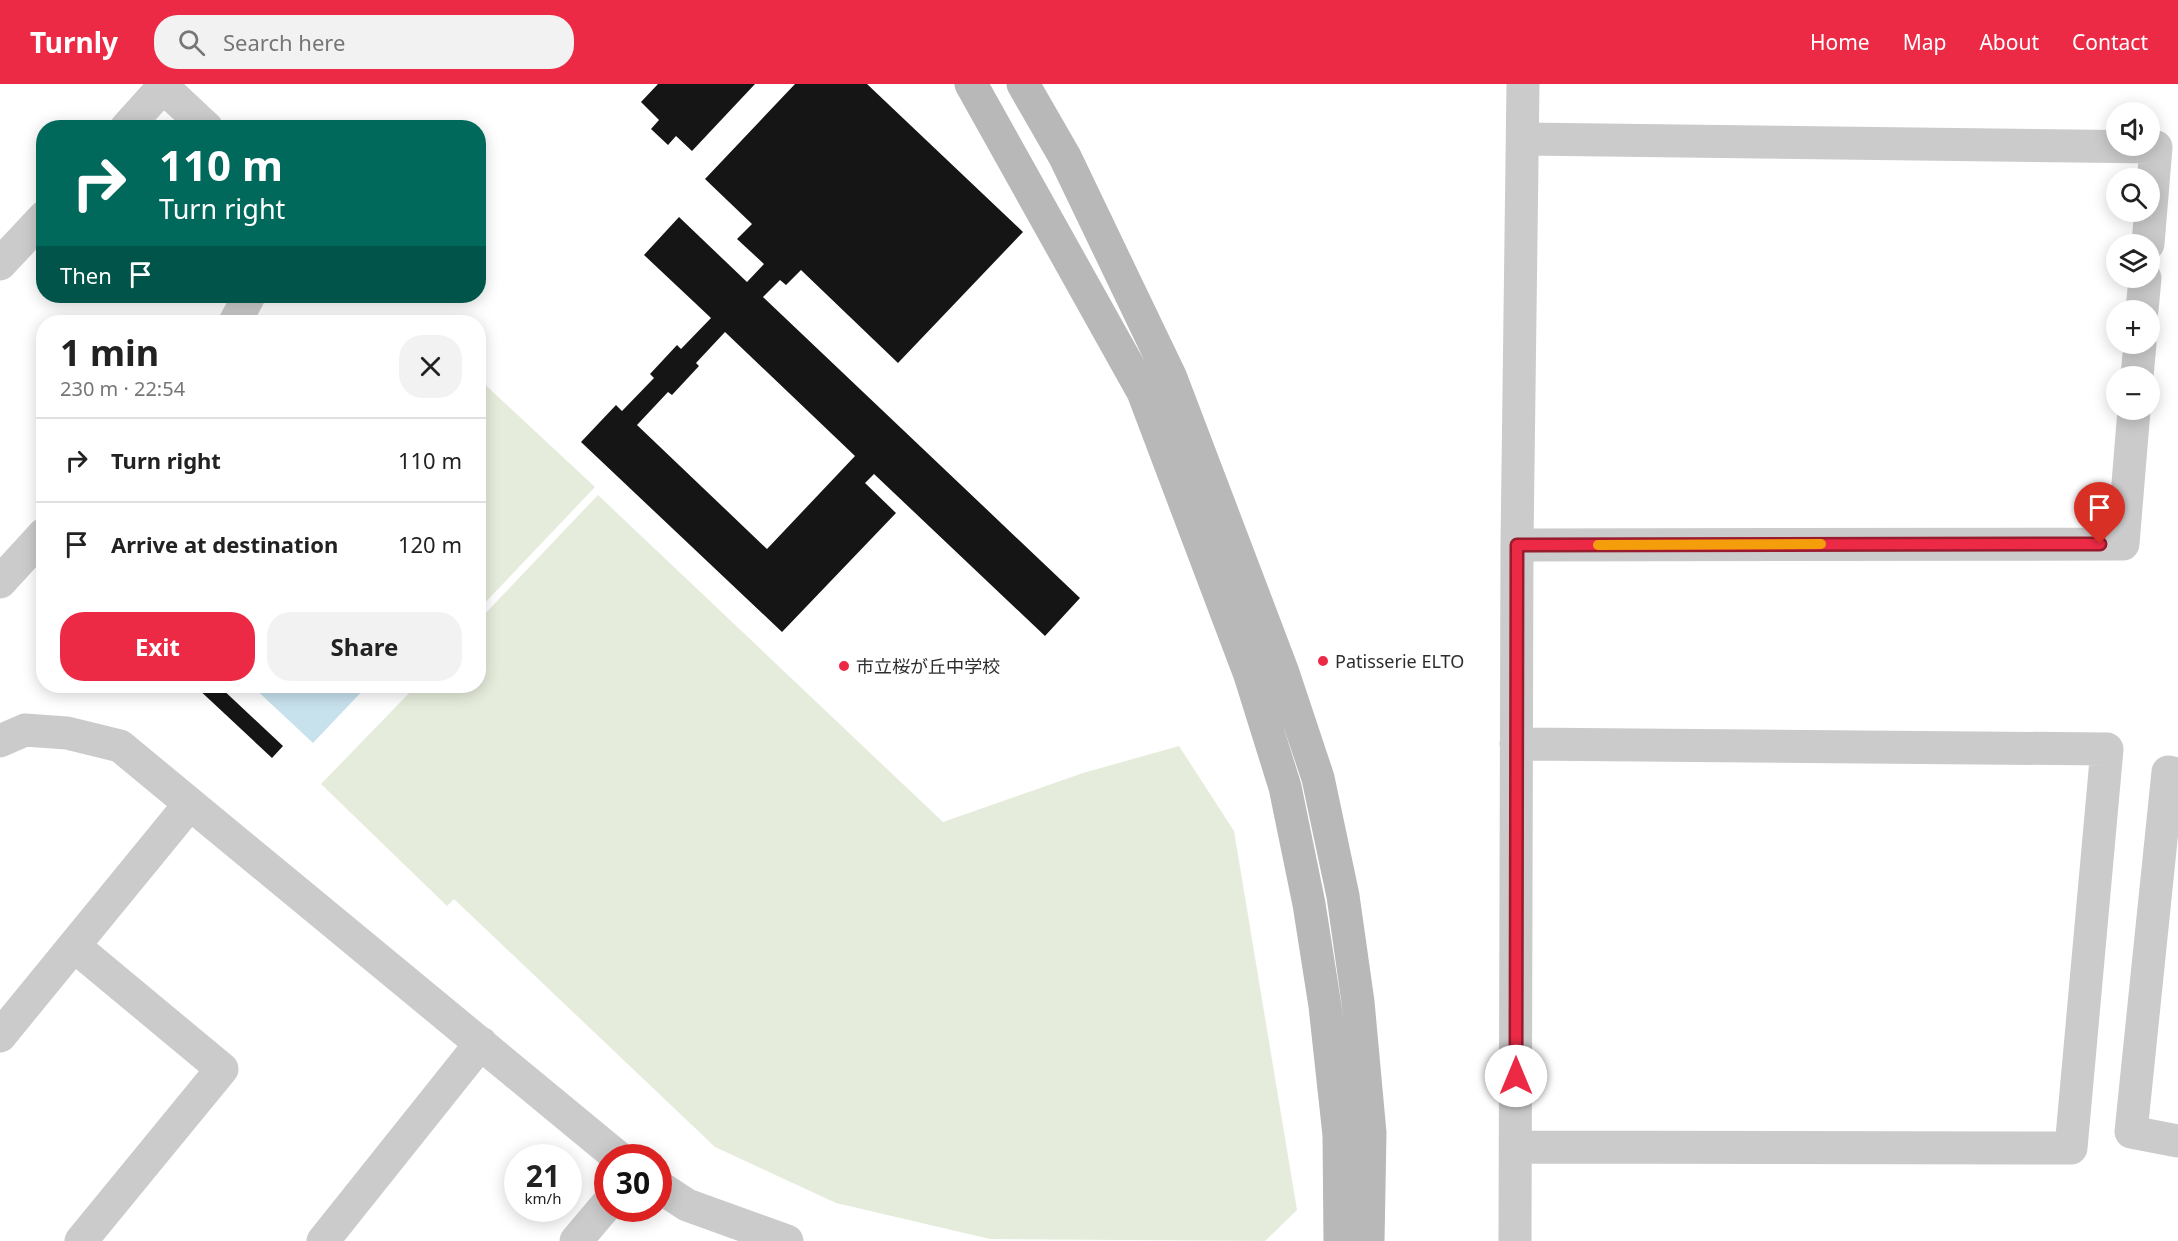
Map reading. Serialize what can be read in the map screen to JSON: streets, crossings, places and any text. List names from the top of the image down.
{
  "places": ["Patisserie ELTO", "市立桜が丘中学校"],
  "page": {
    "header": "Turnly",
    "search": "Search here",
    "nav": [
      "Home",
      "Map",
      "About",
      "Contact"
    ],
    "map_buttons": ["+", "−"],
    "turn": ["110 m", "Turn right"],
    "then": "Then",
    "heading": ["1 min", "230 m · 22:54"],
    "list": [
      {
        "name": "Turn right",
        "value": "110 m"
      },
      {
        "name": "Arrive at destination",
        "value": "120 m"
      }
    ],
    "buttons": ["Exit", "Share"],
    "speed": "21 km/h",
    "limit": "30"
  }
}
